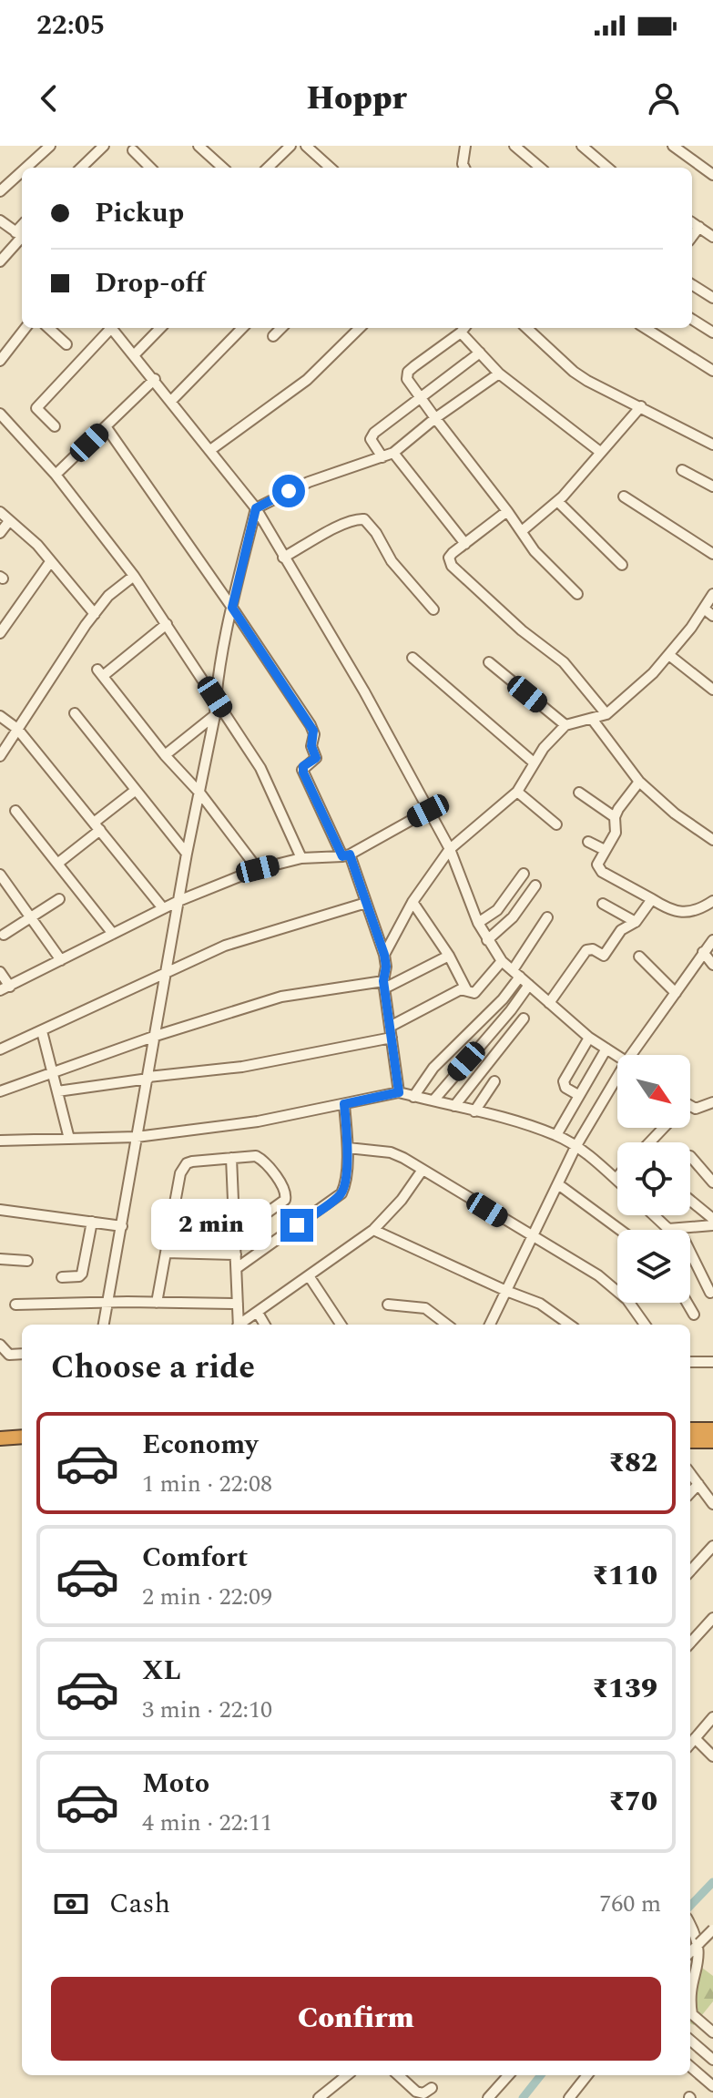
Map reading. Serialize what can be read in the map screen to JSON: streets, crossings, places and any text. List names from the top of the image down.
{
  "north": "bottom right",
  "page": {
    "status": "22:05",
    "header": "Hoppr",
    "banner": ["Pickup", "Drop-off"],
    "bubble": "2 min",
    "heading": "Choose a ride",
    "list": [
      {
        "name": "Economy",
        "note": "1 min · 22:08",
        "value": "₹82"
      },
      {
        "name": "Comfort",
        "note": "2 min · 22:09",
        "value": "₹110"
      },
      {
        "name": "XL",
        "note": "3 min · 22:10",
        "value": "₹139"
      },
      {
        "name": "Moto",
        "note": "4 min · 22:11",
        "value": "₹70"
      }
    ],
    "pay": ["Cash", "760 m"],
    "buttons": "Confirm"
  }
}
